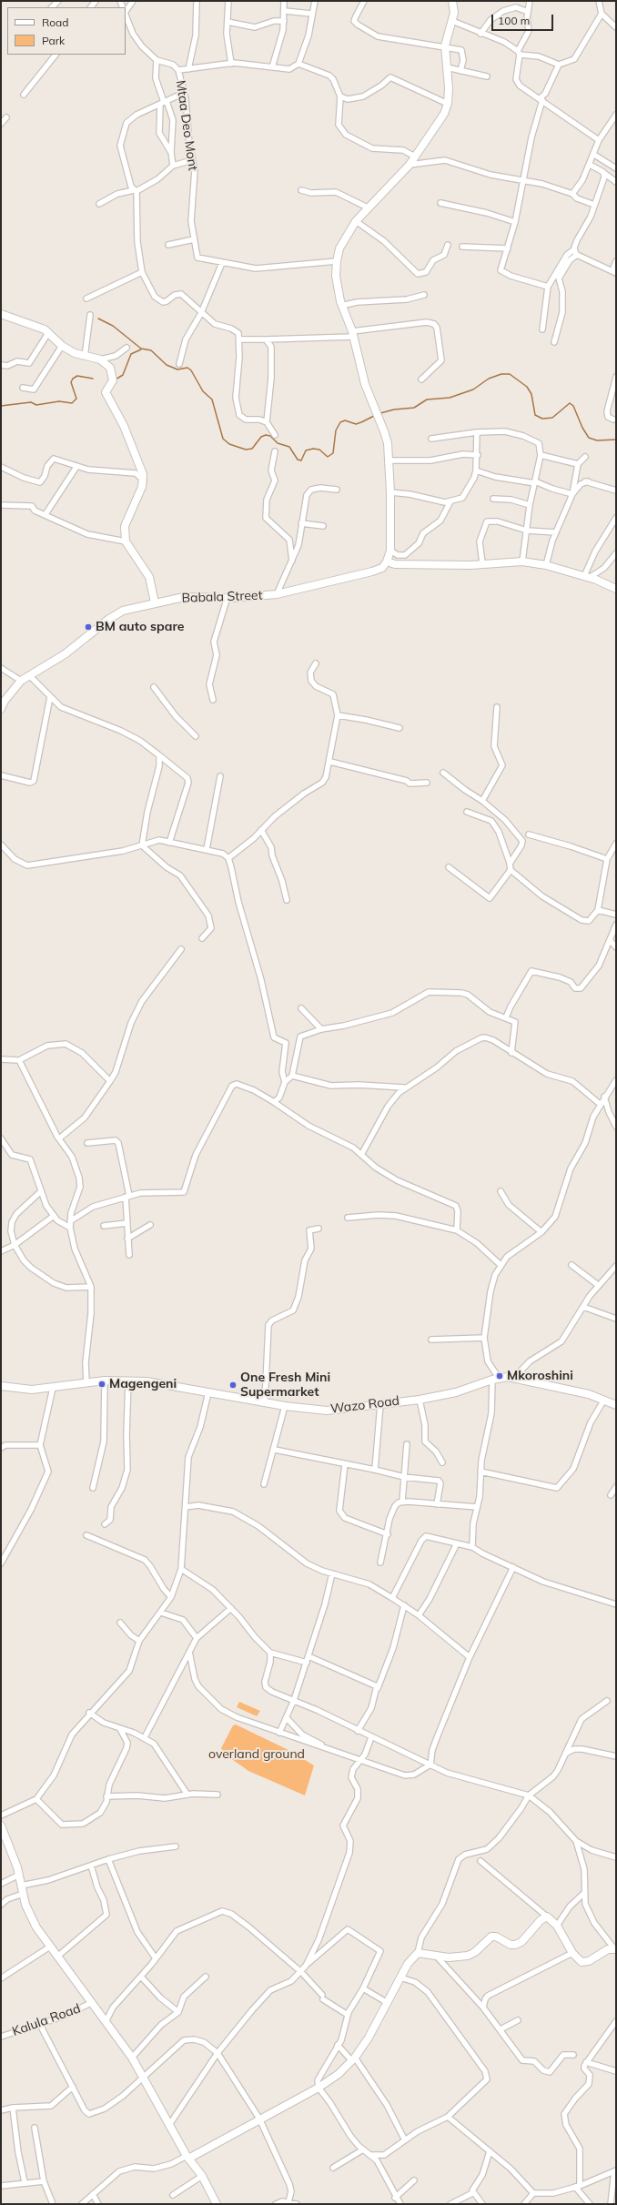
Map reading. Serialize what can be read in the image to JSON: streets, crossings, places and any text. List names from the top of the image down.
{
  "streets": {
    "street": [
      "Mtaa Deo Mont",
      "Babala Street",
      "Wazo Road",
      "Kalula Road"
    ]
  },
  "parks": ["overland ground"],
  "places": [
    "BM auto spare",
    "Mkoroshini",
    "Magengeni",
    "One Fresh Mini Supermarket"
  ],
  "legend": ["Road", "Park"],
  "scale_bar": "100 m"
}
